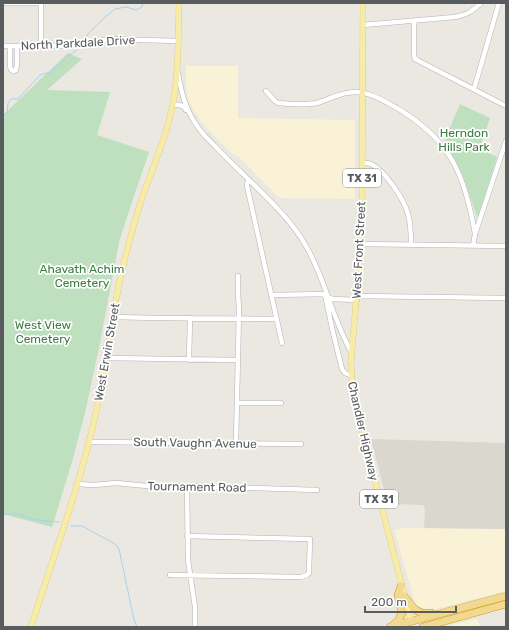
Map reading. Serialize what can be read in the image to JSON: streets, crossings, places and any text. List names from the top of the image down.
{
  "streets": {
    "main road": [
      "TX 31",
      "West Front Street",
      "West Erwin Street",
      "Chandler Highway"
    ],
    "street": ["North Parkdale Drive", "South Vaughn Avenue", "Tournament Road"]
  },
  "crossings": [
    ["North Parkdale Drive", "West Erwin Street"],
    ["West Front Street", "Chandler Highway"],
    ["West Erwin Street", "Chandler Highway"],
    ["West Erwin Street", "South Vaughn Avenue"],
    ["West Erwin Street", "Tournament Road"]
  ],
  "parks": ["Herndon Hills Park", "Ahavath Achim Cemetery", "West View Cemetery"],
  "scale_bar": "200 m"
}
